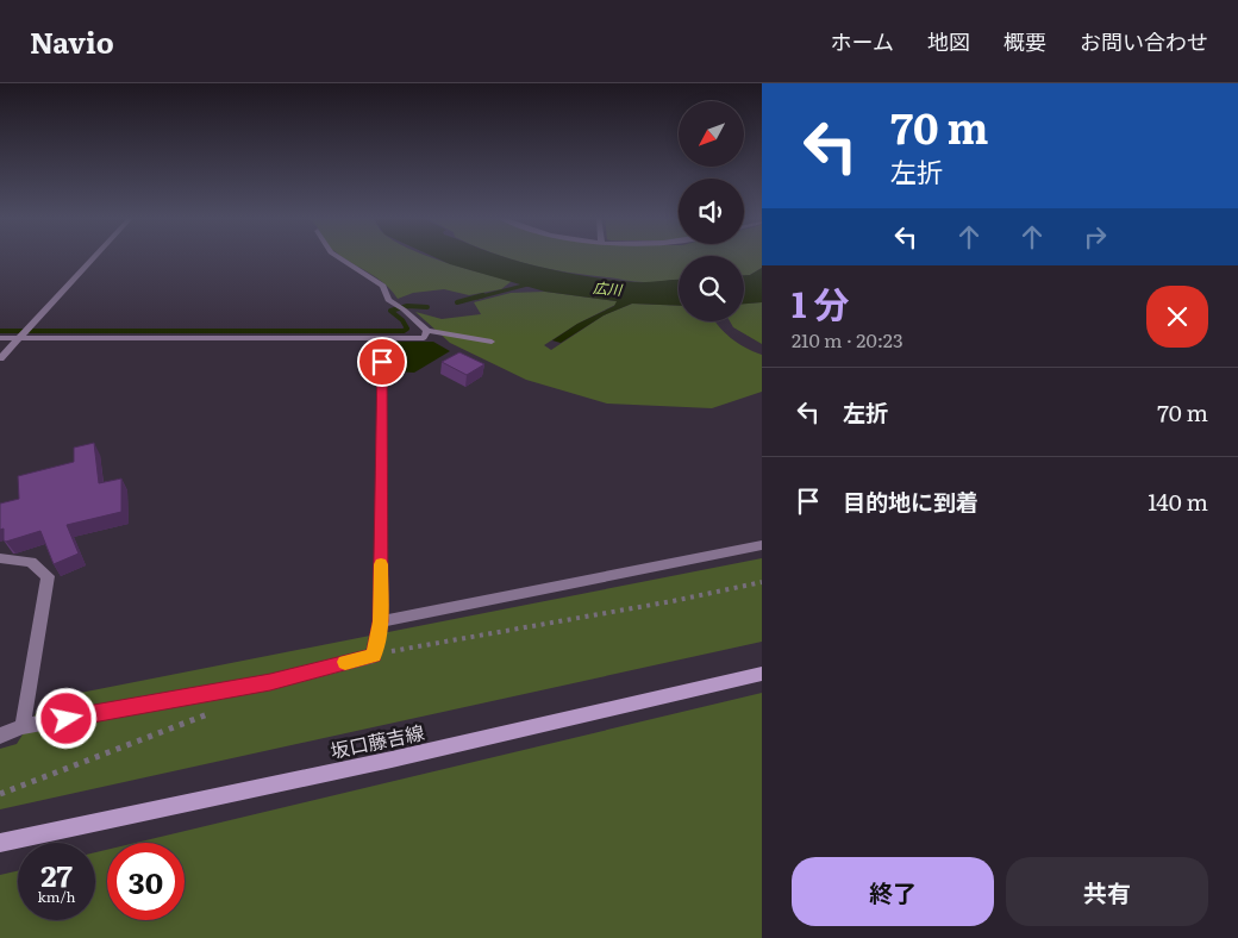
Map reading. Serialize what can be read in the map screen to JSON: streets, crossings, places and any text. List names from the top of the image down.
{
  "streets": {
    "main road": ["坂口藤吉線"]
  },
  "water": ["広川"],
  "north": "bottom left",
  "page": {
    "header": "Navio",
    "nav": [
      "ホーム",
      "地図",
      "概要",
      "お問い合わせ"
    ],
    "turn": ["70 m", "左折"],
    "heading": ["1 分", "210 m · 20:23"],
    "list": [
      {
        "name": "左折",
        "value": "70 m"
      },
      {
        "name": "目的地に到着",
        "value": "140 m"
      }
    ],
    "speed": "27 km/h",
    "limit": "30",
    "buttons": ["終了", "共有"]
  }
}
